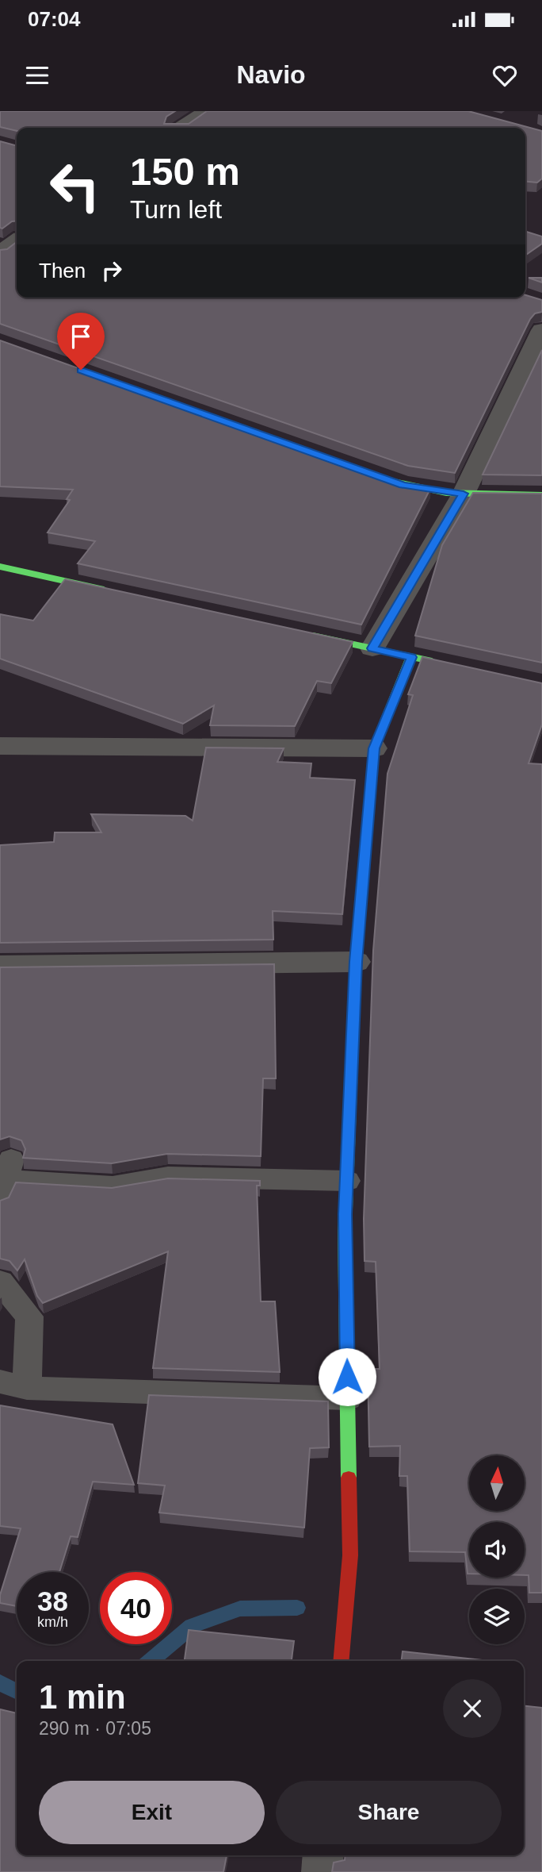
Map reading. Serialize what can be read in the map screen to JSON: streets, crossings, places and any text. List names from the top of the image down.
{
  "north": "top",
  "page": {
    "status": "07:04",
    "header": "Navio",
    "turn": ["150 m", "Turn left"],
    "then": "Then",
    "speed": "38 km/h",
    "limit": "40",
    "heading": ["1 min", "290 m · 07:05"],
    "buttons": ["Exit", "Share"]
  }
}
